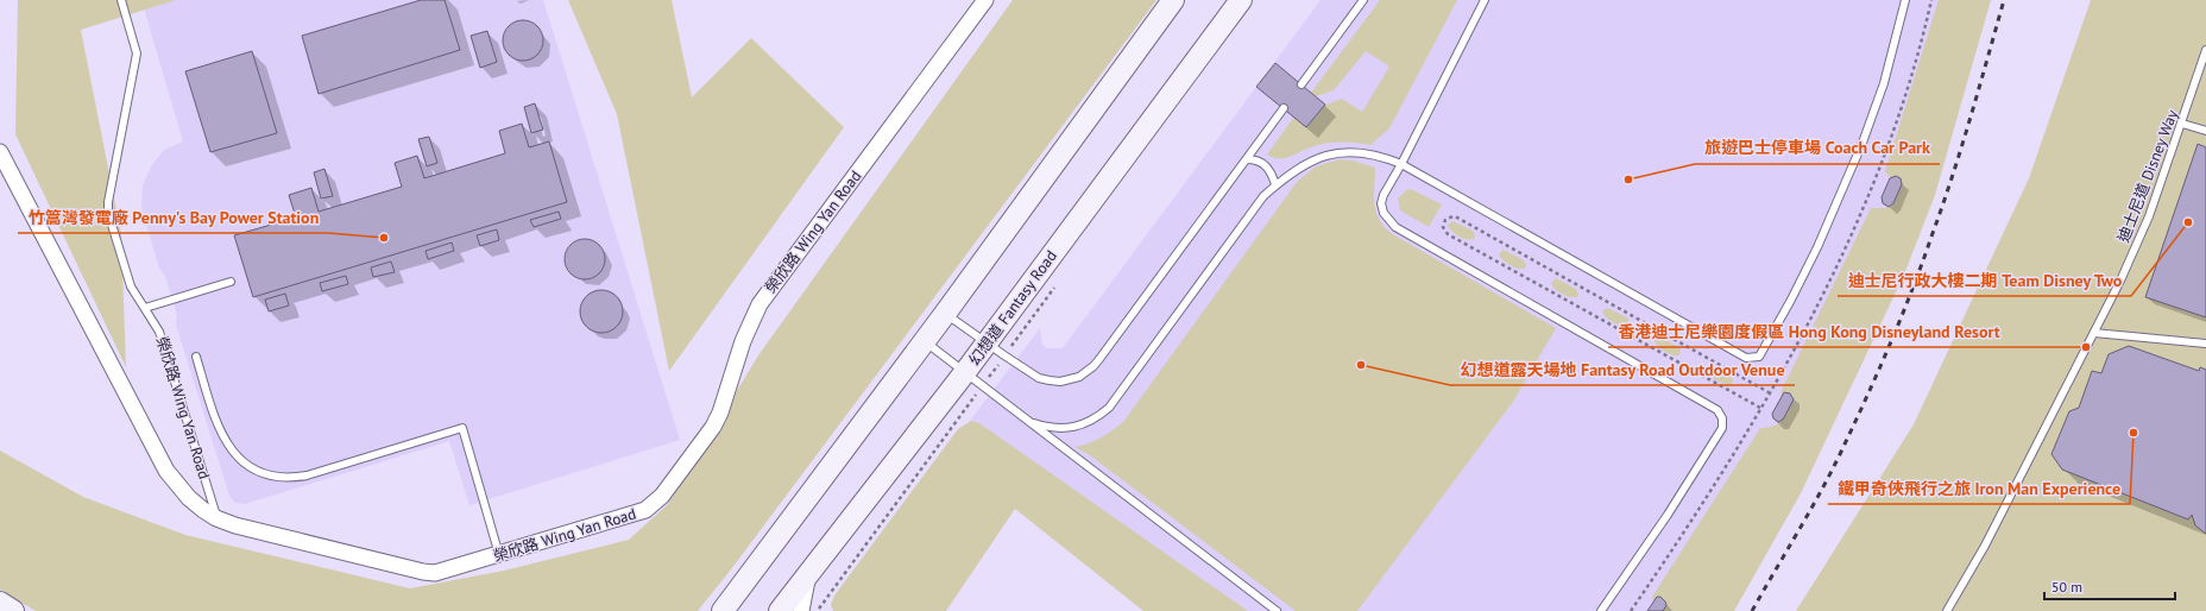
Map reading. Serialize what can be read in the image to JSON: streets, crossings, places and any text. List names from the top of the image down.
{
  "streets": {
    "main road": ["幻想道 Fantasy Road"],
    "street": ["榮欣路 Wing Yan Road"],
    "lane": ["迪士尼道 Disney Way"]
  },
  "places": [
    "旅遊巴士停車場 Coach Car Park",
    "迪士尼行政大樓二期 Team Disney Two",
    "竹篙灣發電廠 Penny's Bay Power Station",
    "香港迪士尼樂園度假區 Hong Kong Disneyland Resort",
    "幻想道露天場地 Fantasy Road Outdoor Venue",
    "鐵甲奇俠飛行之旅 Iron Man Experience"
  ],
  "scale_bar": "50 m"
}
